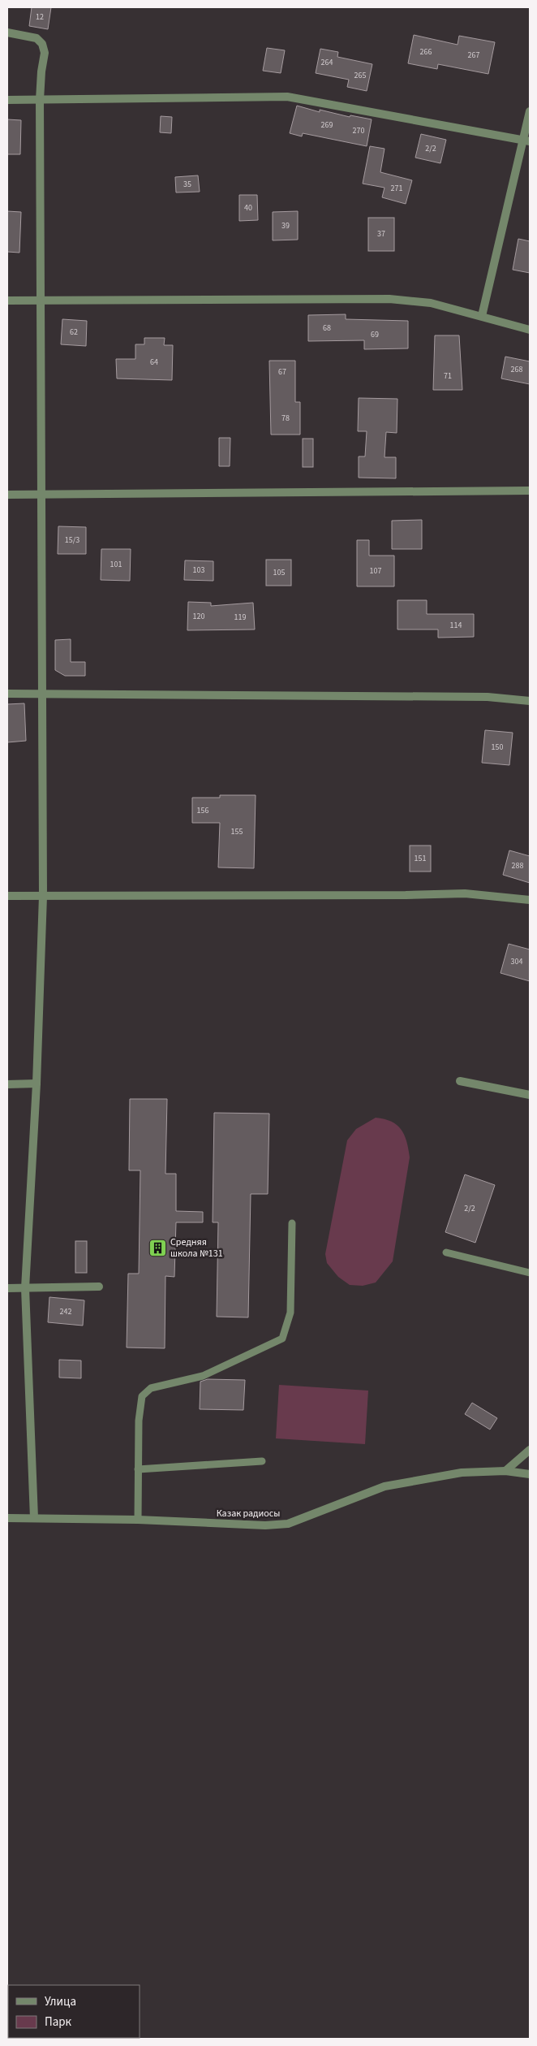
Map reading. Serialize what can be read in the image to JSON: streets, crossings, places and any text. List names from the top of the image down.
{
  "streets": {
    "street": ["Казак радиосы"]
  },
  "places": {
    "building": ["Средняя школа №131"]
  },
  "house_numbers": [
    "12",
    "266",
    "267",
    "264",
    "265",
    "269",
    "270",
    "2/2",
    "35",
    "271",
    "40",
    "39",
    "37",
    "68",
    "62",
    "69",
    "64",
    "268",
    "67",
    "71",
    "78",
    "15/3",
    "101",
    "103",
    "107",
    "105",
    "120",
    "119",
    "114",
    "150",
    "156",
    "155",
    "151",
    "288",
    "304",
    "2/2",
    "242"
  ],
  "legend": ["Улица", "Парк"]
}
